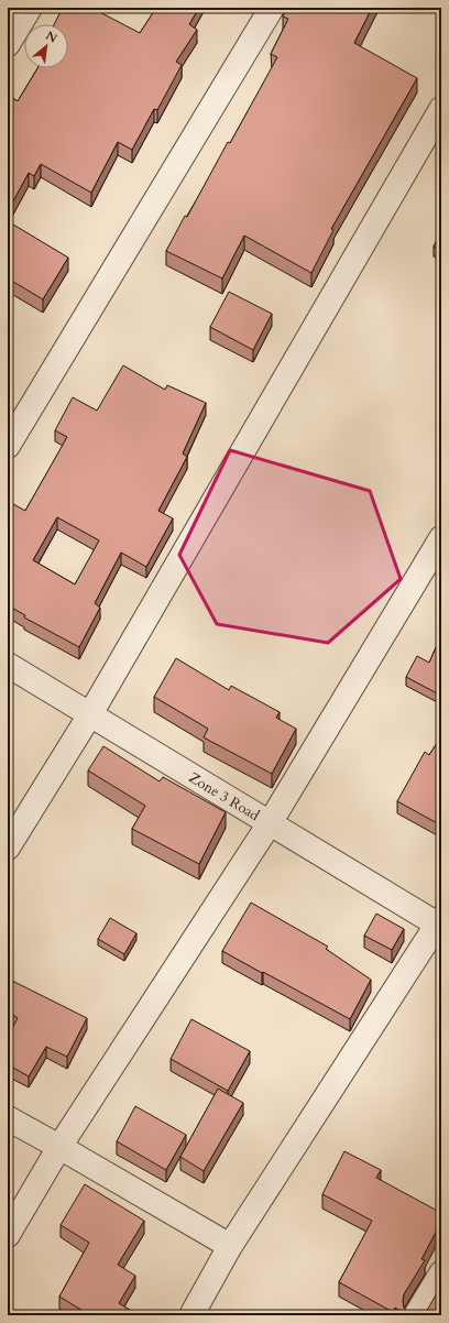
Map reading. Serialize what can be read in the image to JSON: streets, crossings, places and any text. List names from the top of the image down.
{
  "streets": {
    "street": ["Zone 3 Road"]
  },
  "north": "top right"
}
